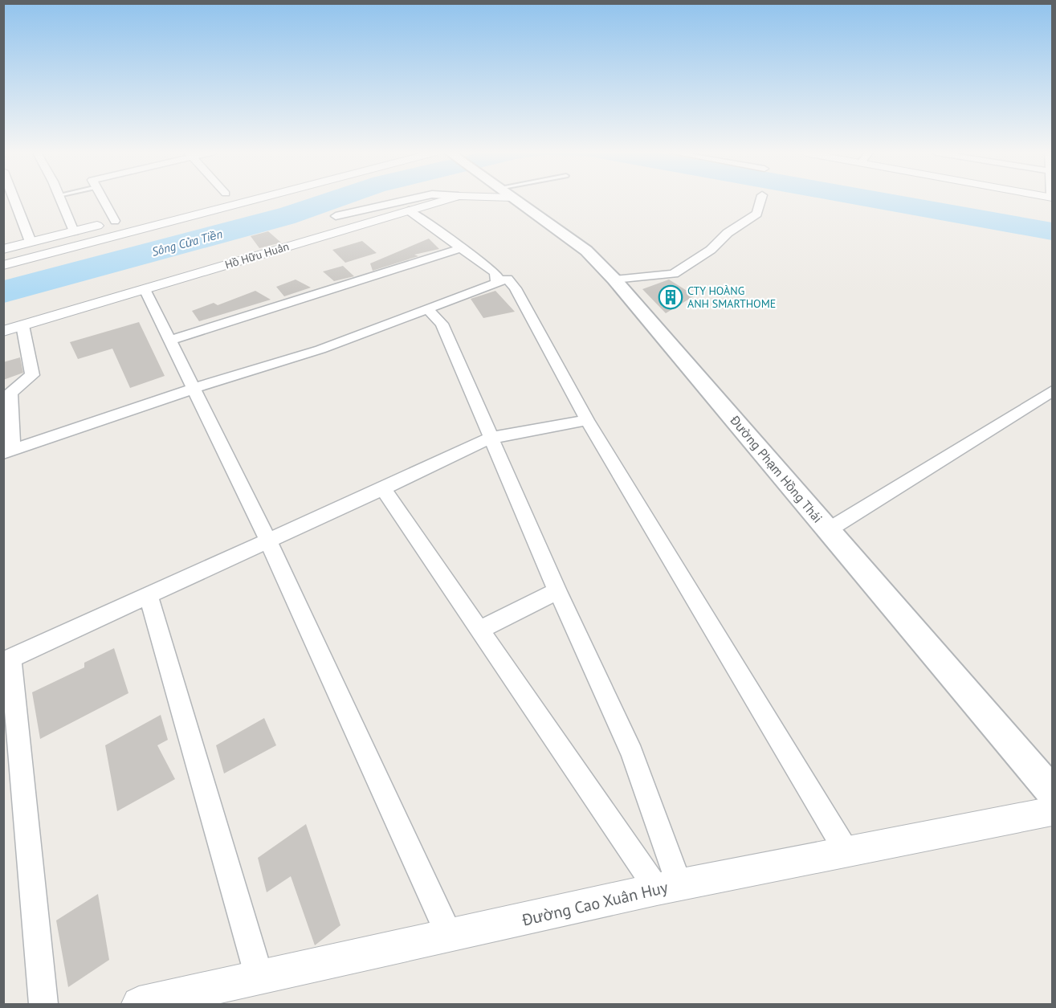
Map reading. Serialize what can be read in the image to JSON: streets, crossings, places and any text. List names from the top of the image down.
{
  "streets": {
    "main road": ["Đường Phạm Hồng Thái"],
    "street": ["Hồ Hữu Huân", "Đường Cao Xuân Huy"]
  },
  "water": ["Sông Cửa Tiền"],
  "places": {
    "building": ["CTY HOÀNG ANH SMARTHOME"]
  }
}
